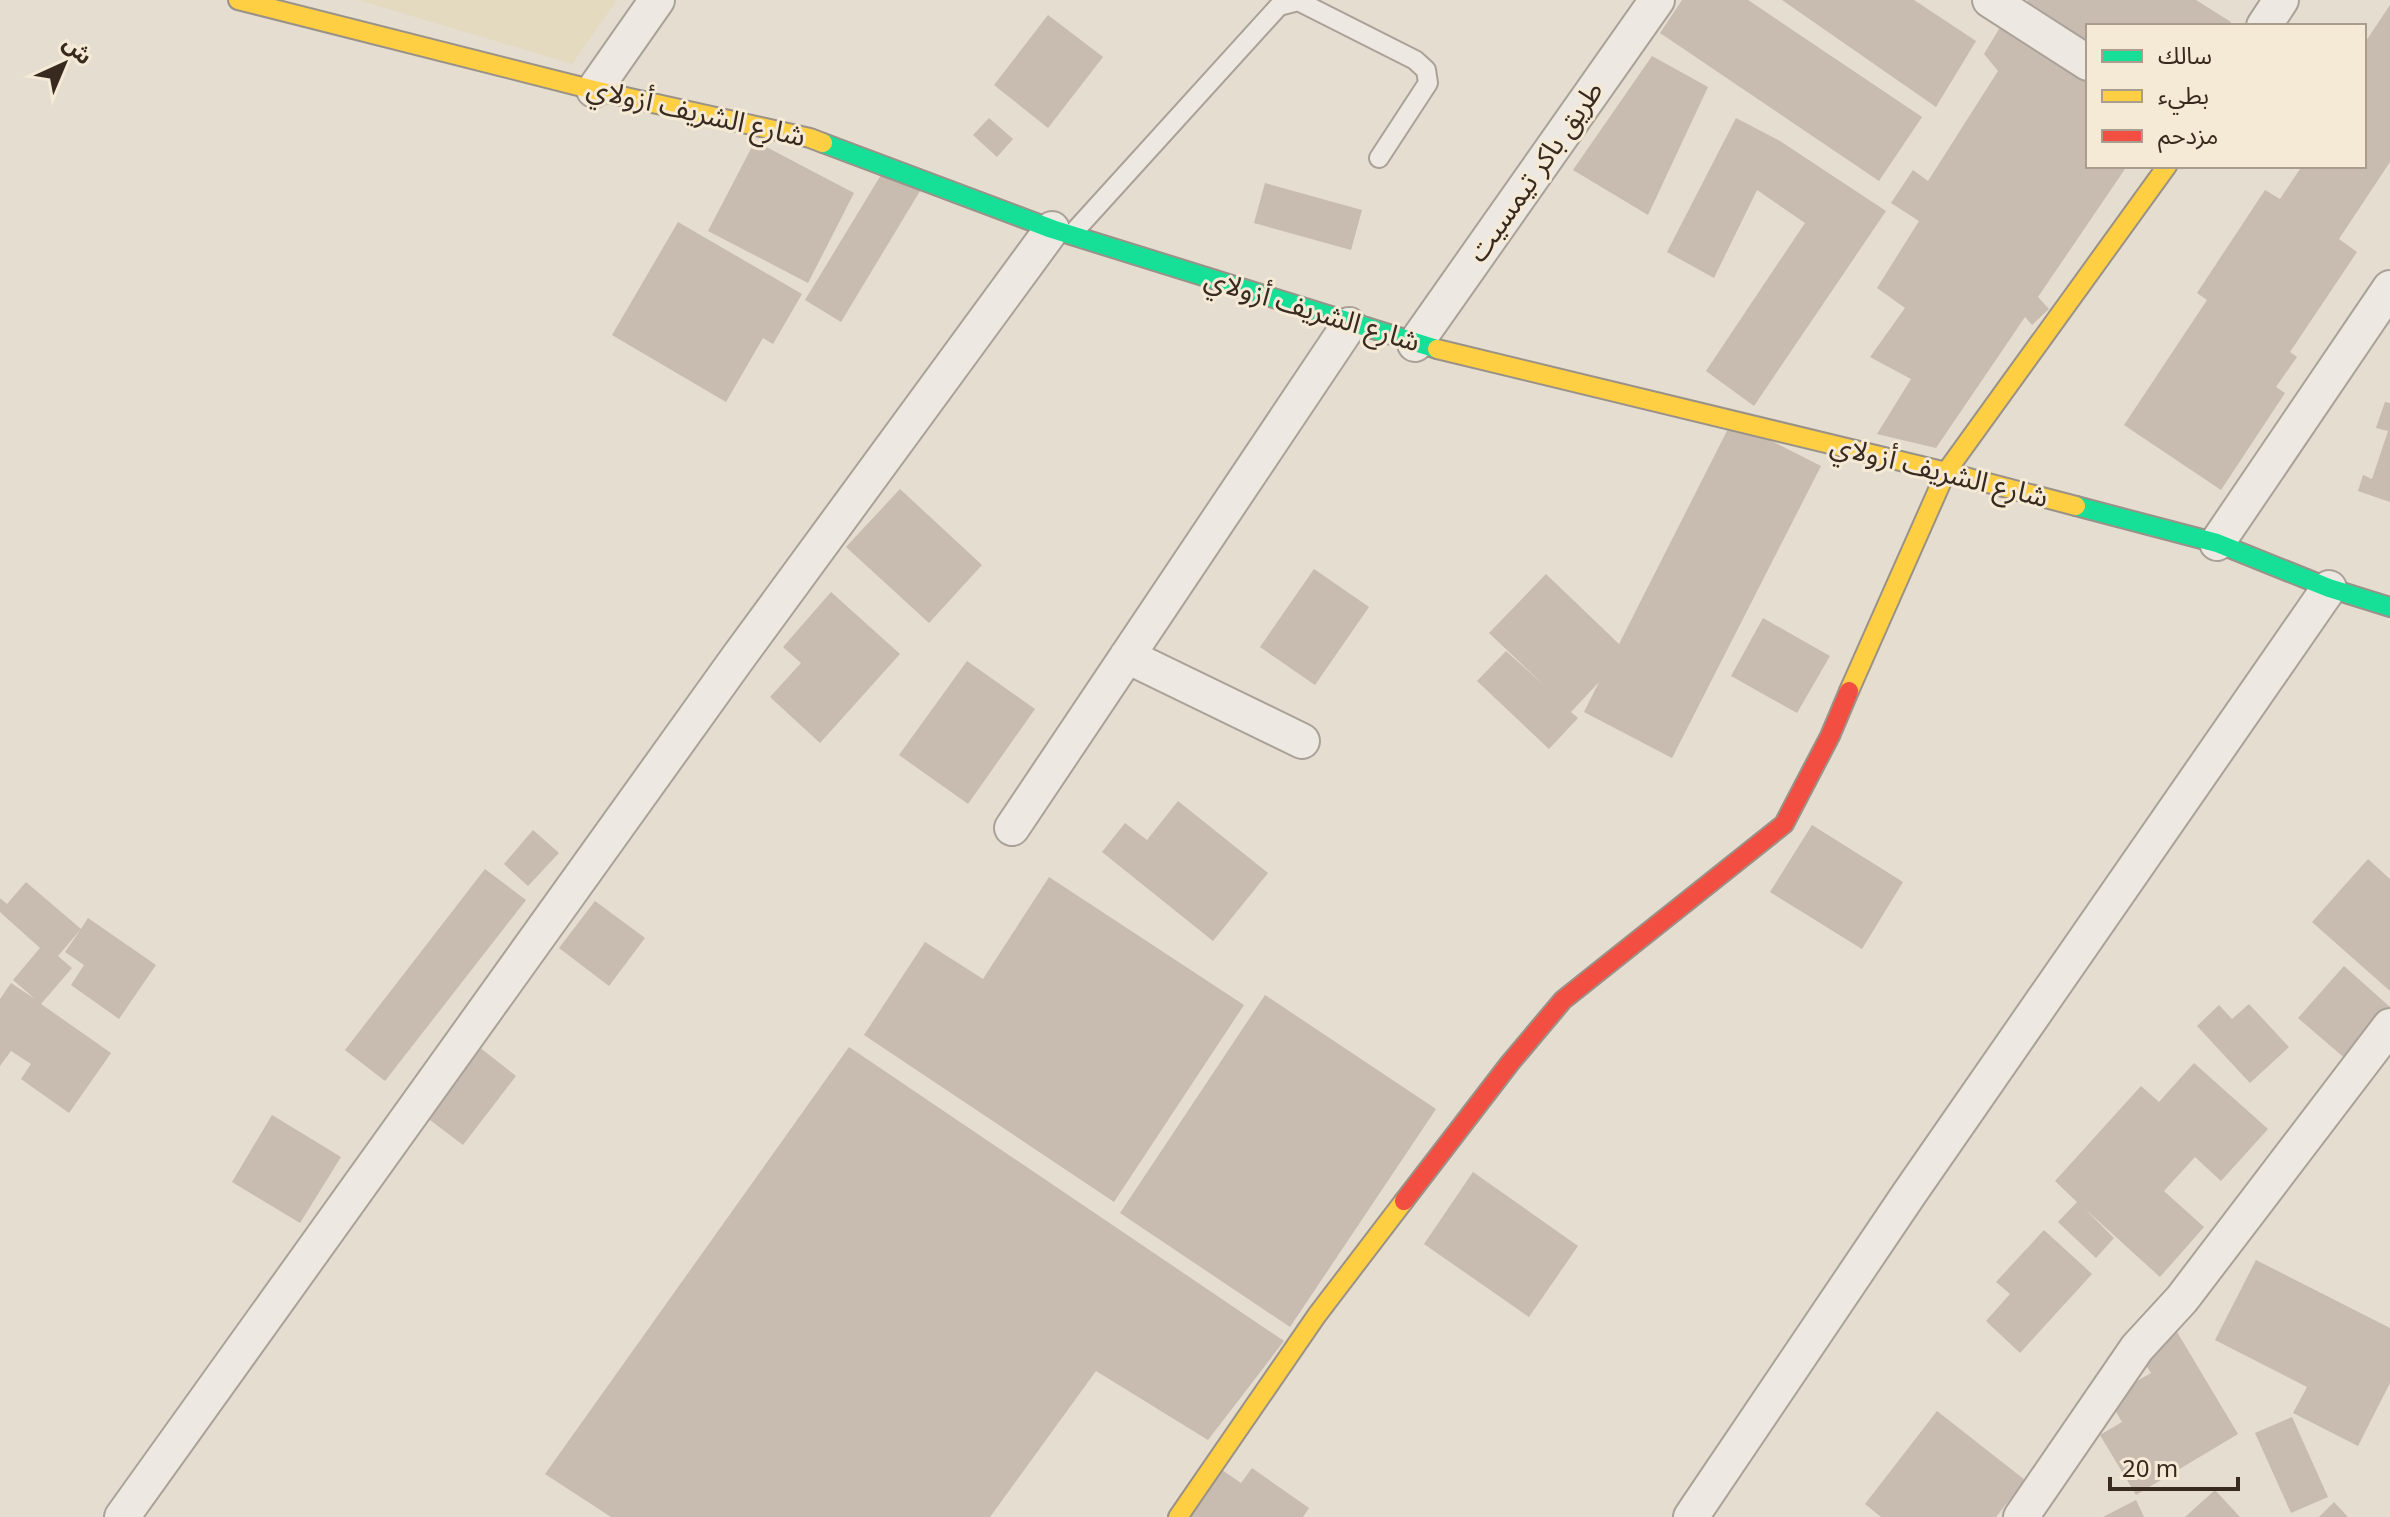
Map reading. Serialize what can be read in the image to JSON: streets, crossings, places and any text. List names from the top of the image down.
{
  "streets": {
    "street": ["شارع الشريف أزولاي", "طريق باكر تيمسيت"]
  },
  "crossings": [
    ["شارع الشريف أزولاي", "طريق باكر تيمسيت"]
  ],
  "legend": ["سالك", "بطيء", "مزدحم"],
  "scale_bar": "20 m",
  "north": "top right"
}
